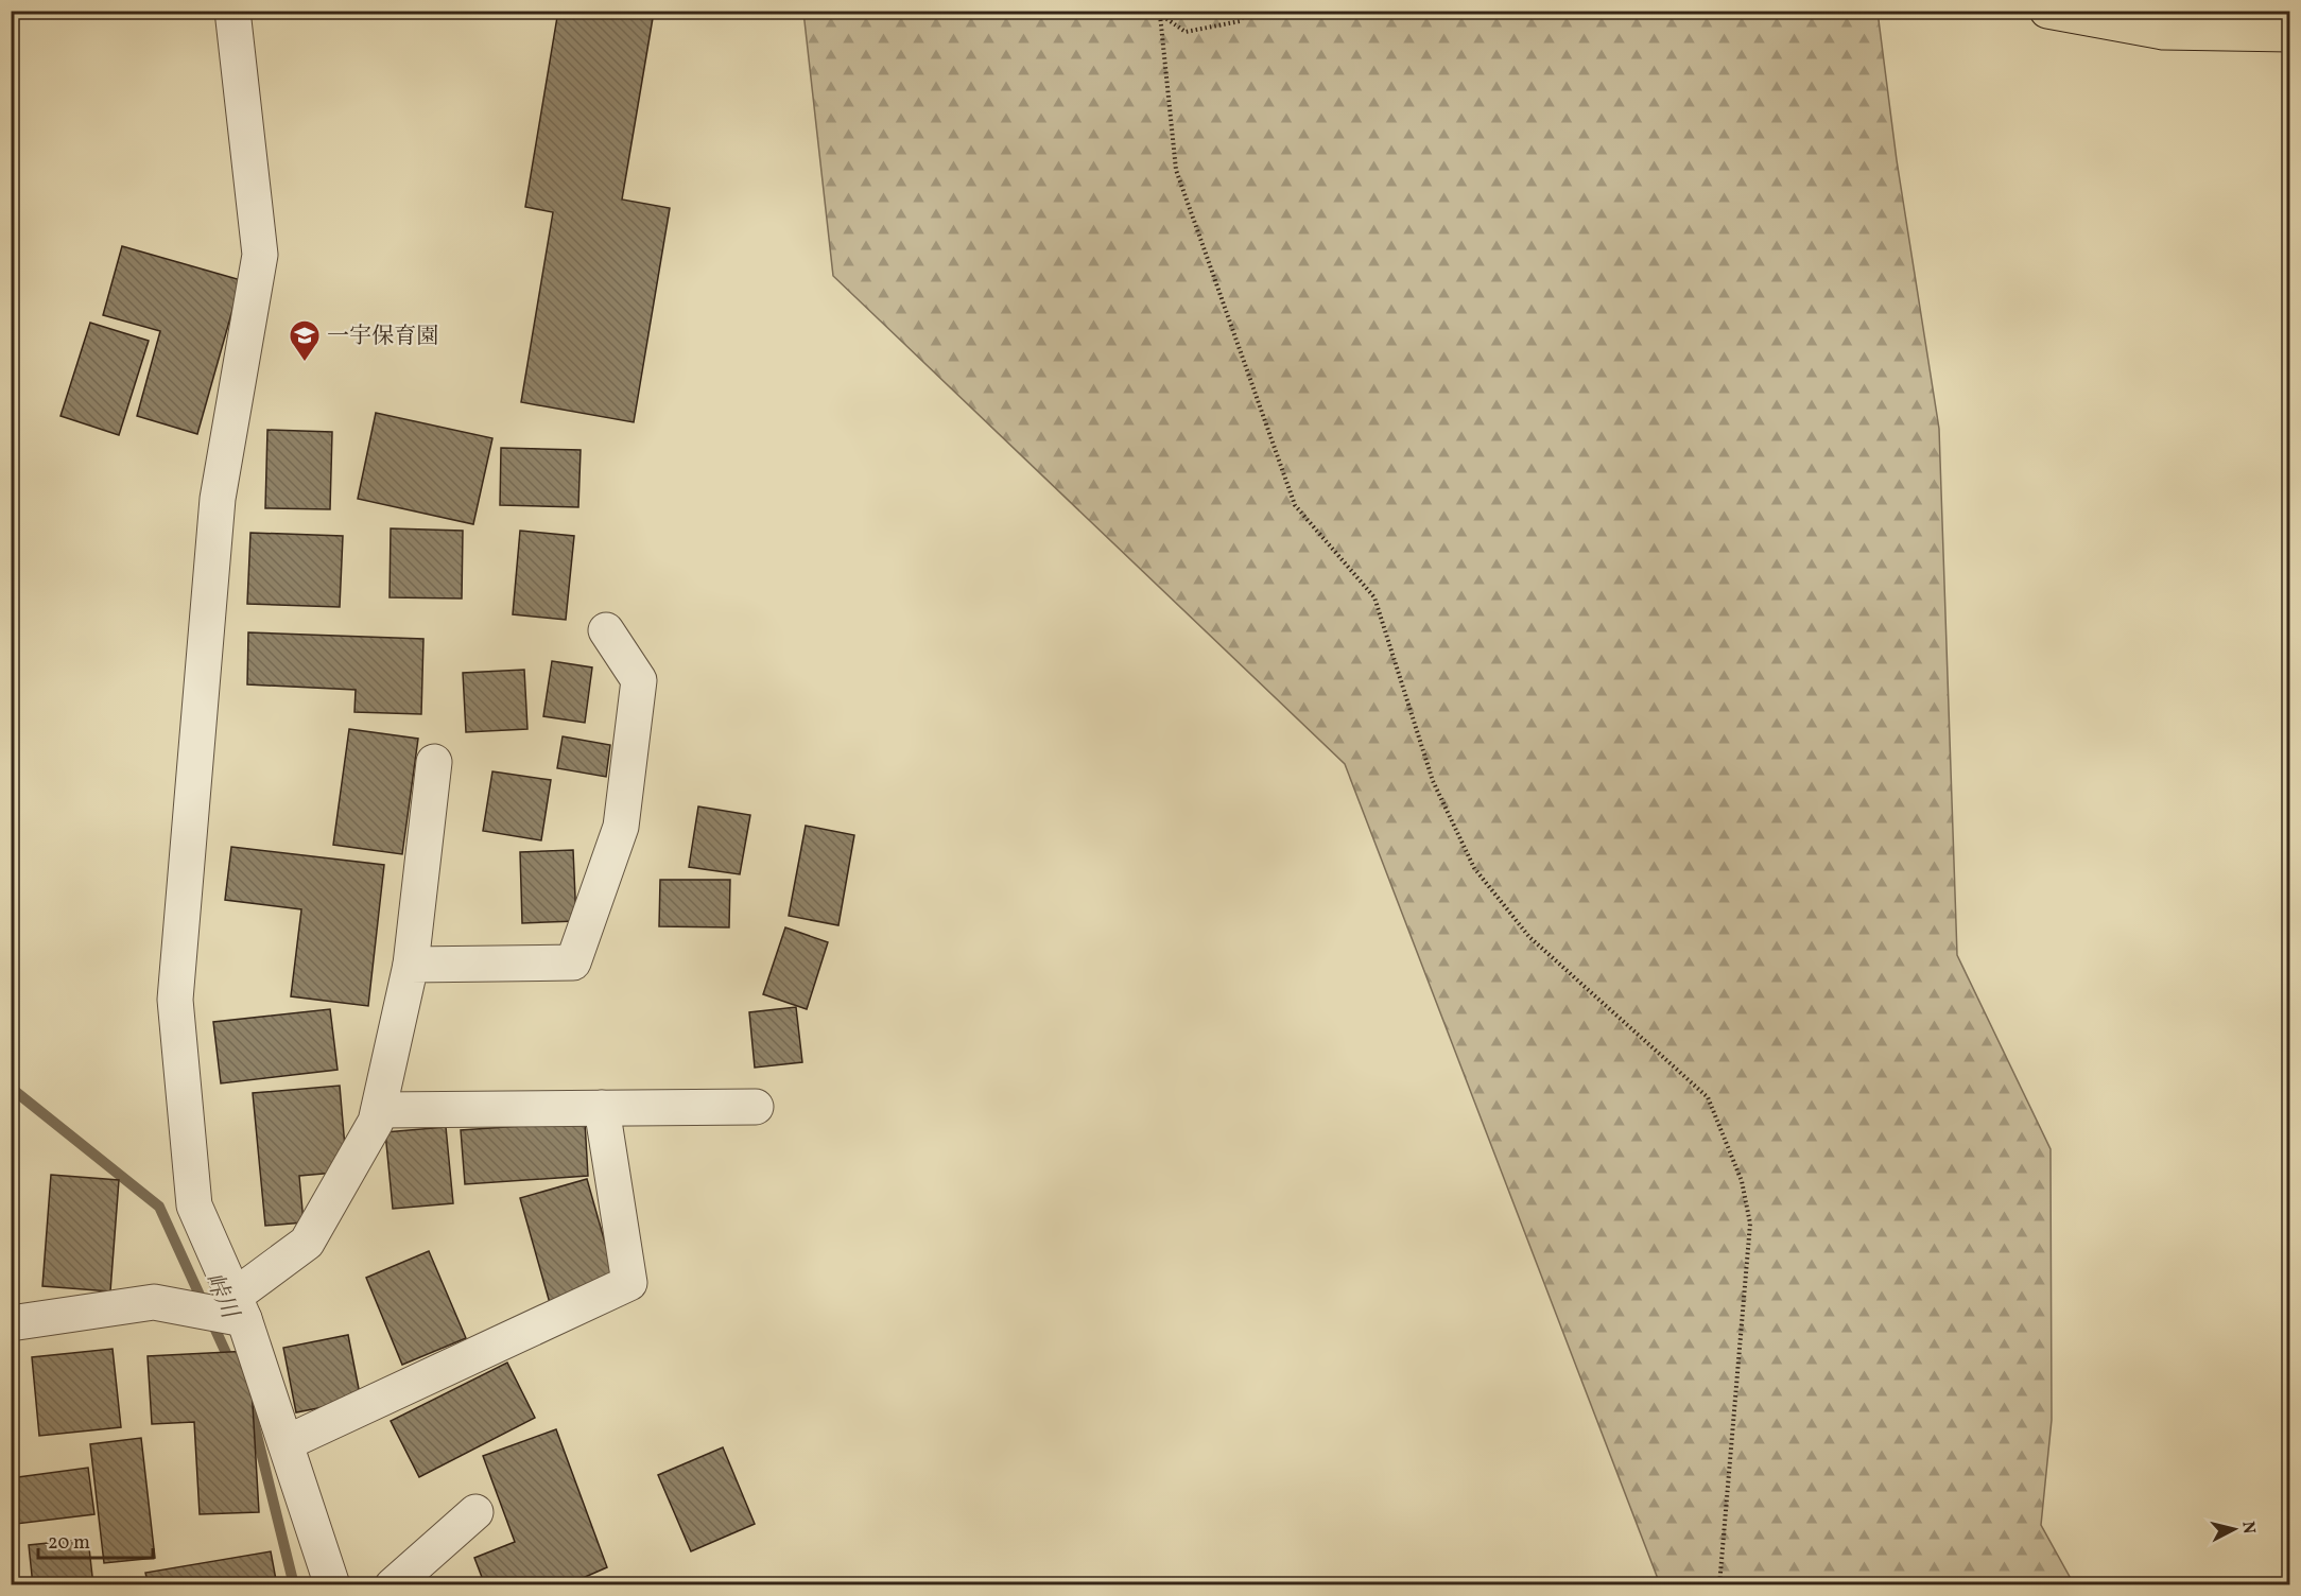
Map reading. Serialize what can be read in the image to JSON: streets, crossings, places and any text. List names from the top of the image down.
{
  "water": ["峠川"],
  "places": {
    "school or university": ["一宇保育園"]
  },
  "scale_bar": "20 m",
  "north": "right"
}
